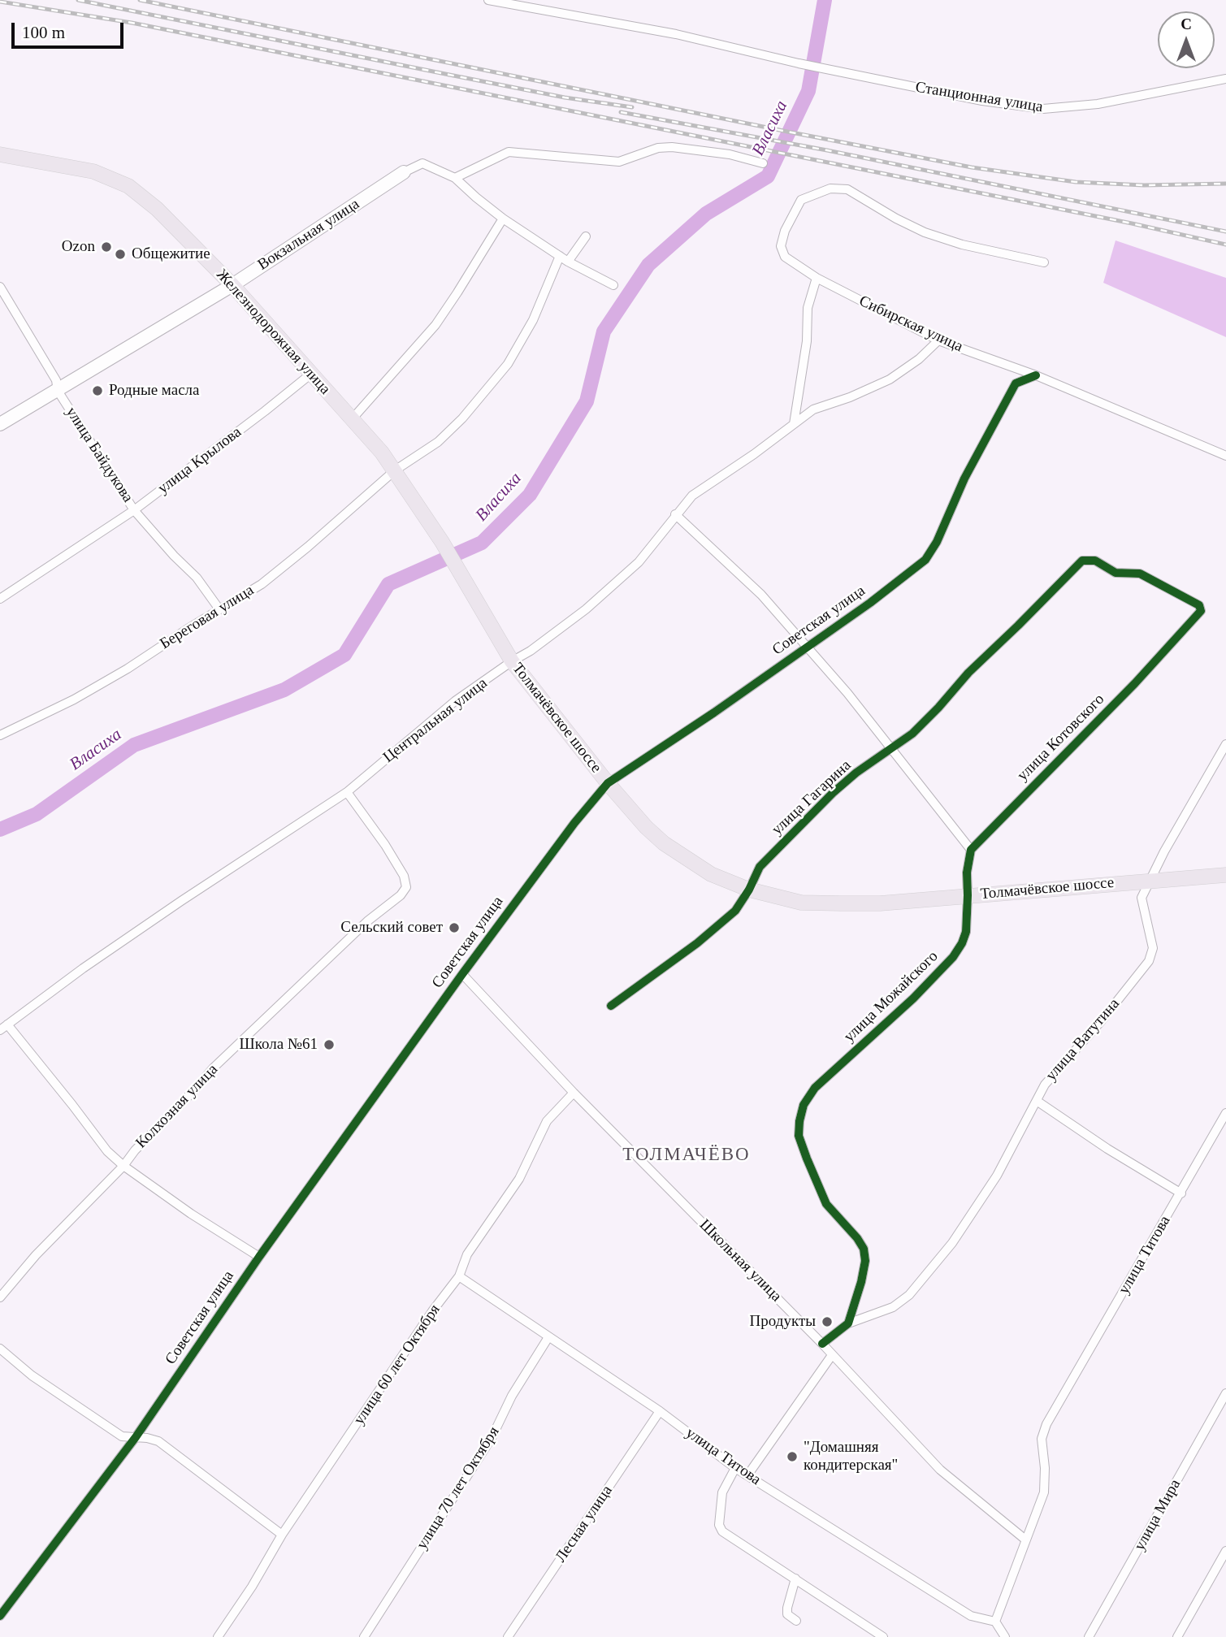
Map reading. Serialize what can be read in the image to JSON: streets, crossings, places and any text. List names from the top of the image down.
{
  "streets": {
    "main road": ["Железнодорожная улица", "Толмачёвское шоссе"],
    "street": [
      "Станционная улица",
      "Вокзальная улица",
      "Сибирская улица",
      "улица Байдукова",
      "улица Крылова",
      "Береговая улица",
      "Советская улица",
      "Центральная улица",
      "улица Котовского",
      "улица Гагарина",
      "улица Можайского",
      "улица Ватутина",
      "Колхозная улица",
      "улица Титова",
      "Школьная улица",
      "улица 60 лет Октября",
      "улица 70 лет Октября",
      "улица Мира",
      "Лесная улица"
    ]
  },
  "crossings": [
    ["Вокзальная улица", "Железнодорожная улица"],
    ["Вокзальная улица", "улица Байдукова"],
    ["Вокзальная улица", "Береговая улица"],
    ["Сибирская улица", "Советская улица"],
    ["Сибирская улица", "Центральная улица"],
    ["Железнодорожная улица", "улица Крылова"],
    ["Железнодорожная улица", "Береговая улица"],
    ["Железнодорожная улица", "Толмачёвское шоссе"],
    ["улица Байдукова", "улица Крылова"],
    ["улица Байдукова", "Береговая улица"],
    ["Советская улица", "Толмачёвское шоссе"],
    ["Советская улица", "Школьная улица"],
    ["Толмачёвское шоссе", "Центральная улица"],
    ["Толмачёвское шоссе", "улица Гагарина"],
    ["Толмачёвское шоссе", "улица Можайского"],
    ["Толмачёвское шоссе", "улица Ватутина"],
    ["Центральная улица", "Колхозная улица"],
    ["улица Котовского", "улица Гагарина"],
    ["улица Можайского", "улица Ватутина"],
    ["улица Ватутина", "Школьная улица"],
    ["улица Титова", "Школьная улица"],
    ["улица Титова", "улица 60 лет Октября"],
    ["улица Титова", "улица 70 лет Октября"],
    ["улица Титова", "Лесная улица"],
    ["Школьная улица", "улица 60 лет Октября"]
  ],
  "districts": ["ТОЛМАЧЁВО"],
  "water": ["Власиха"],
  "places": [
    "Ozon",
    "Общежитие",
    "Родные масла",
    "Сельский совет",
    "Школа №61",
    "Продукты",
    "\"Домашняя кондитерская\""
  ],
  "scale_bar": "100 m",
  "north": "top"
}
